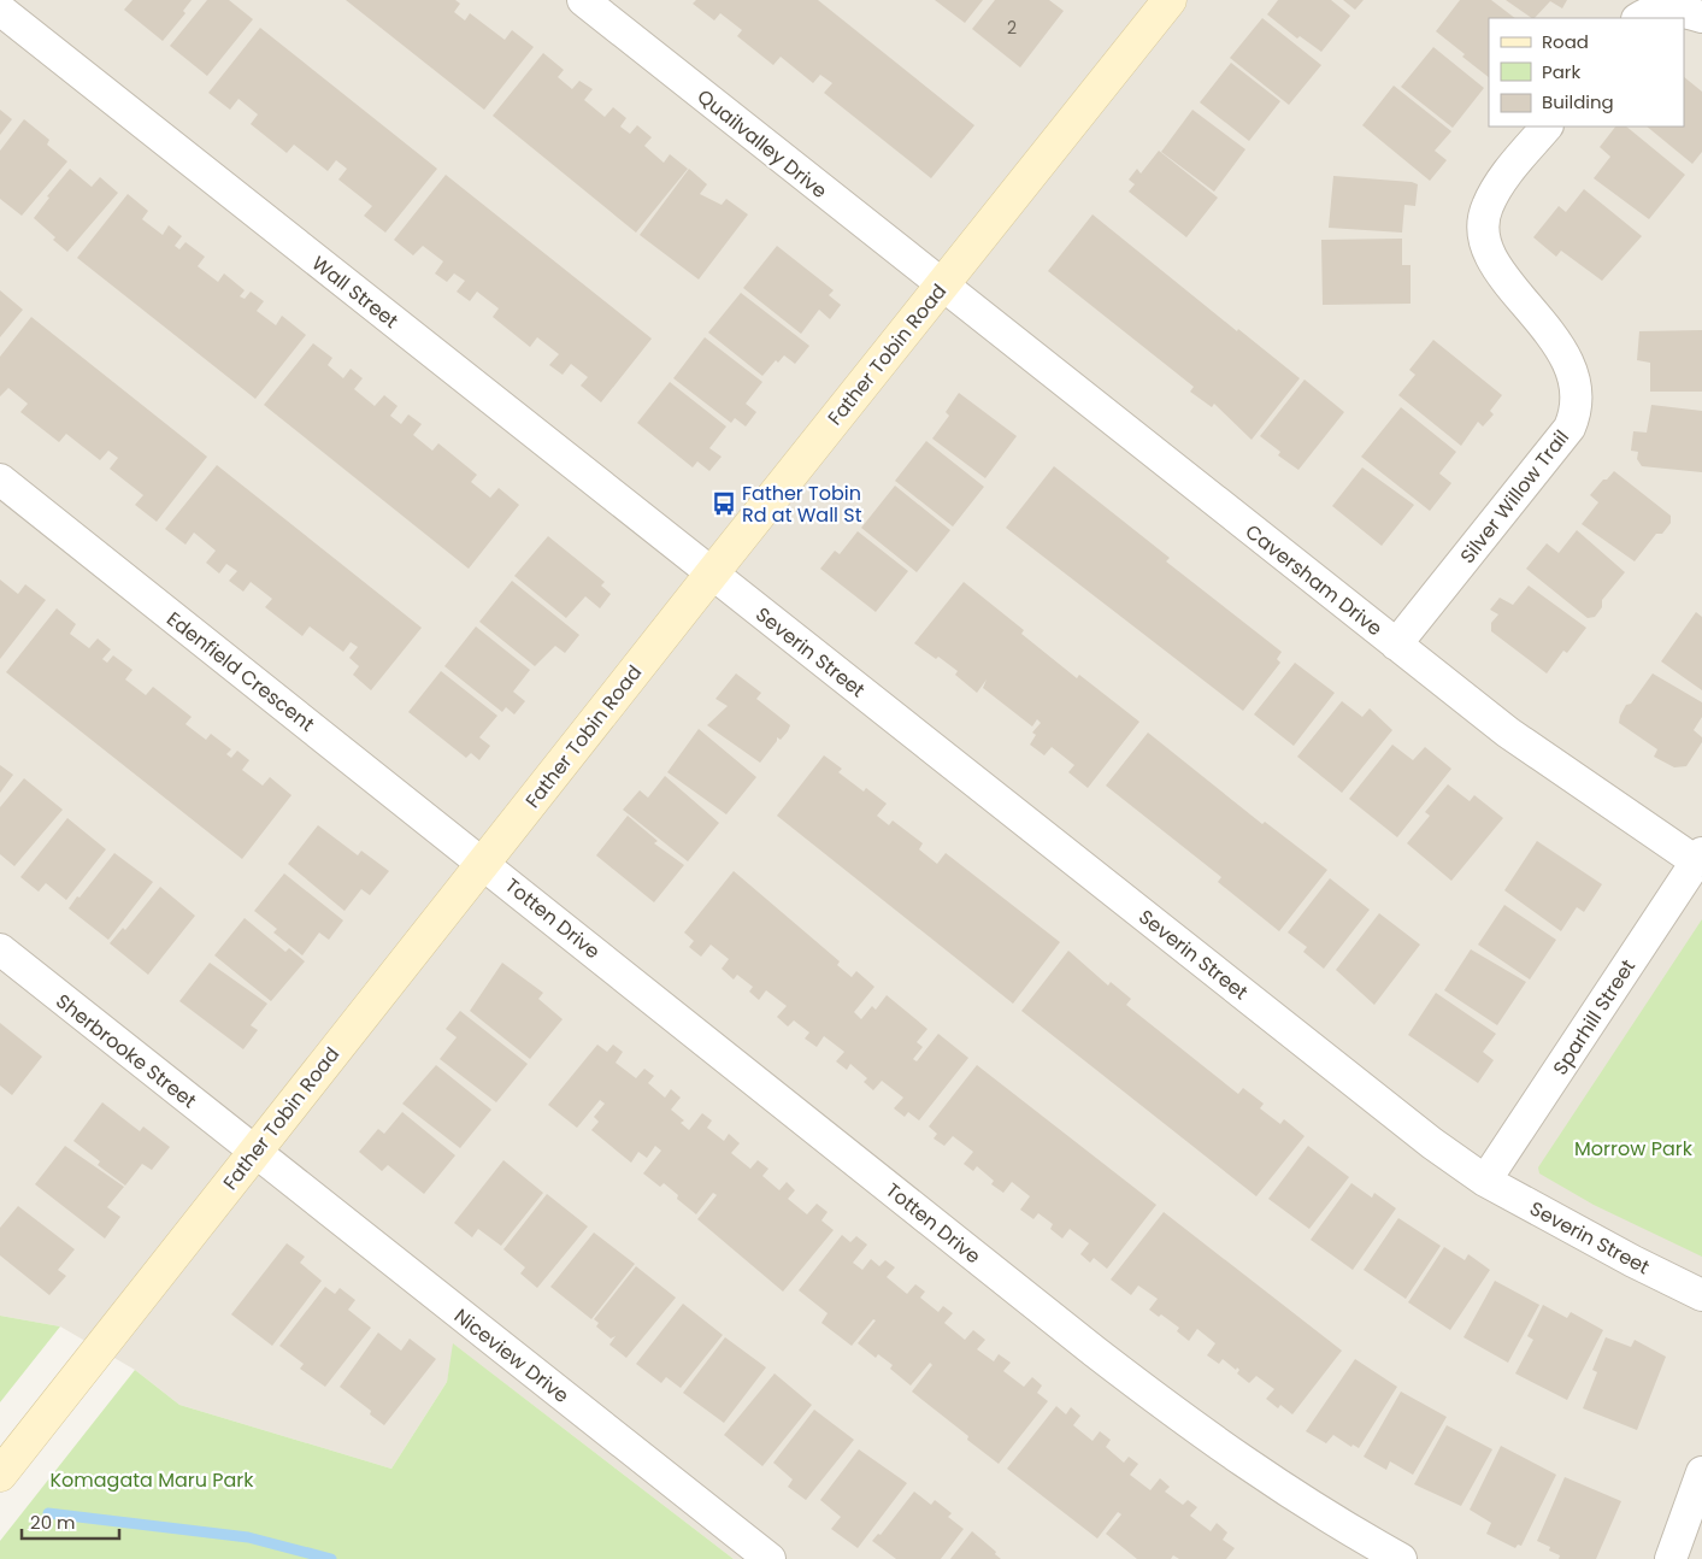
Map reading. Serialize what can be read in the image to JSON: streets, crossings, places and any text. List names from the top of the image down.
{
  "streets": {
    "street": [
      "Quailvalley Drive",
      "Wall Street",
      "Father Tobin Road",
      "Silver Willow Trail",
      "Caversham Drive",
      "Severin Street",
      "Edenfield Crescent",
      "Totten Drive",
      "Sparhill Street",
      "Sherbrooke Street",
      "Niceview Drive"
    ]
  },
  "crossings": [
    ["Quailvalley Drive", "Father Tobin Road"],
    ["Quailvalley Drive", "Caversham Drive"],
    ["Wall Street", "Father Tobin Road"],
    ["Wall Street", "Severin Street"],
    ["Father Tobin Road", "Caversham Drive"],
    ["Father Tobin Road", "Severin Street"],
    ["Father Tobin Road", "Edenfield Crescent"],
    ["Father Tobin Road", "Totten Drive"],
    ["Father Tobin Road", "Sherbrooke Street"],
    ["Father Tobin Road", "Niceview Drive"],
    ["Silver Willow Trail", "Caversham Drive"],
    ["Caversham Drive", "Sparhill Street"],
    ["Severin Street", "Sparhill Street"],
    ["Edenfield Crescent", "Totten Drive"],
    ["Sherbrooke Street", "Niceview Drive"]
  ],
  "parks": ["Morrow Park", "Komagata Maru Park"],
  "places": {
    "bus stop": ["Father Tobin Rd at Wall St"]
  },
  "house_numbers": ["2"],
  "legend": ["Road", "Park", "Building"],
  "scale_bar": "20 m"
}
